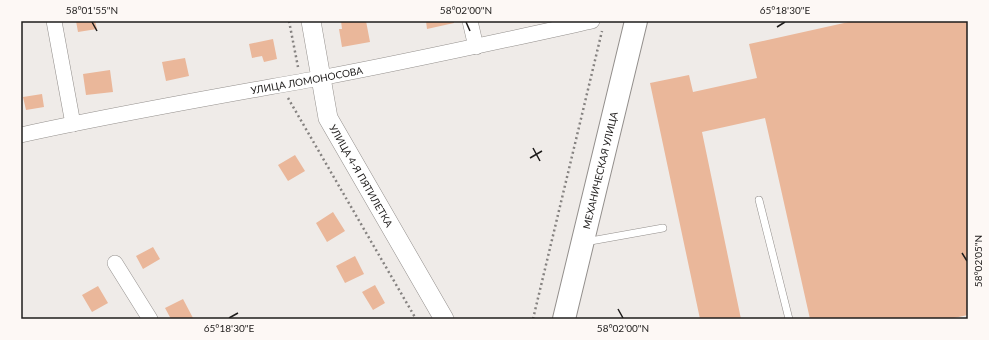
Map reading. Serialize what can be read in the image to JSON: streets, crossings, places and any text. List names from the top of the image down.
{
  "streets": {
    "main road": ["МЕХАНИЧЕСКАЯ УЛИЦА"],
    "street": ["УЛИЦА ЛОМОНОСОВА", "УЛИЦА 4-Я ПЯТИЛЕТКА"]
  },
  "crossings": [
    ["УЛИЦА ЛОМОНОСОВА", "УЛИЦА 4-Я ПЯТИЛЕТКА"]
  ],
  "coordinates": [
    "58°01'55\"N",
    "58°02'00\"N",
    "65°18'30\"E",
    "58°02'05\"N"
  ]
}
